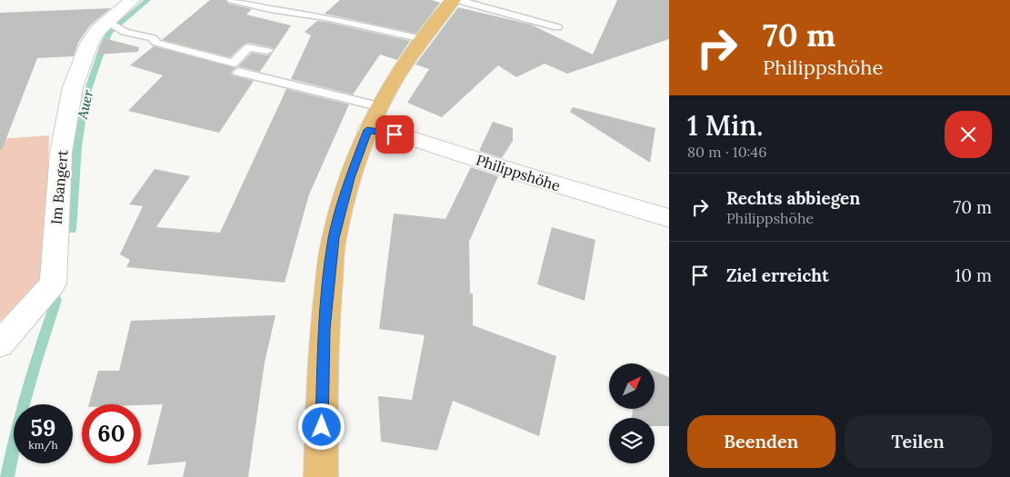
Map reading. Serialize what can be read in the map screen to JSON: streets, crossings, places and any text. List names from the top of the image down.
{
  "streets": {
    "street": ["Philippshöhe", "Im Bangert"]
  },
  "water": ["Auer"],
  "north": "top right",
  "page": {
    "turn": ["70 m", "Philippshöhe"],
    "heading": ["1 Min.", "80 m · 10:46"],
    "list": [
      {
        "name": "Rechts abbiegen",
        "note": "Philippshöhe",
        "value": "70 m"
      },
      {
        "name": "Ziel erreicht",
        "value": "10 m"
      }
    ],
    "speed": "59 km/h",
    "limit": "60",
    "buttons": ["Beenden", "Teilen"]
  }
}
